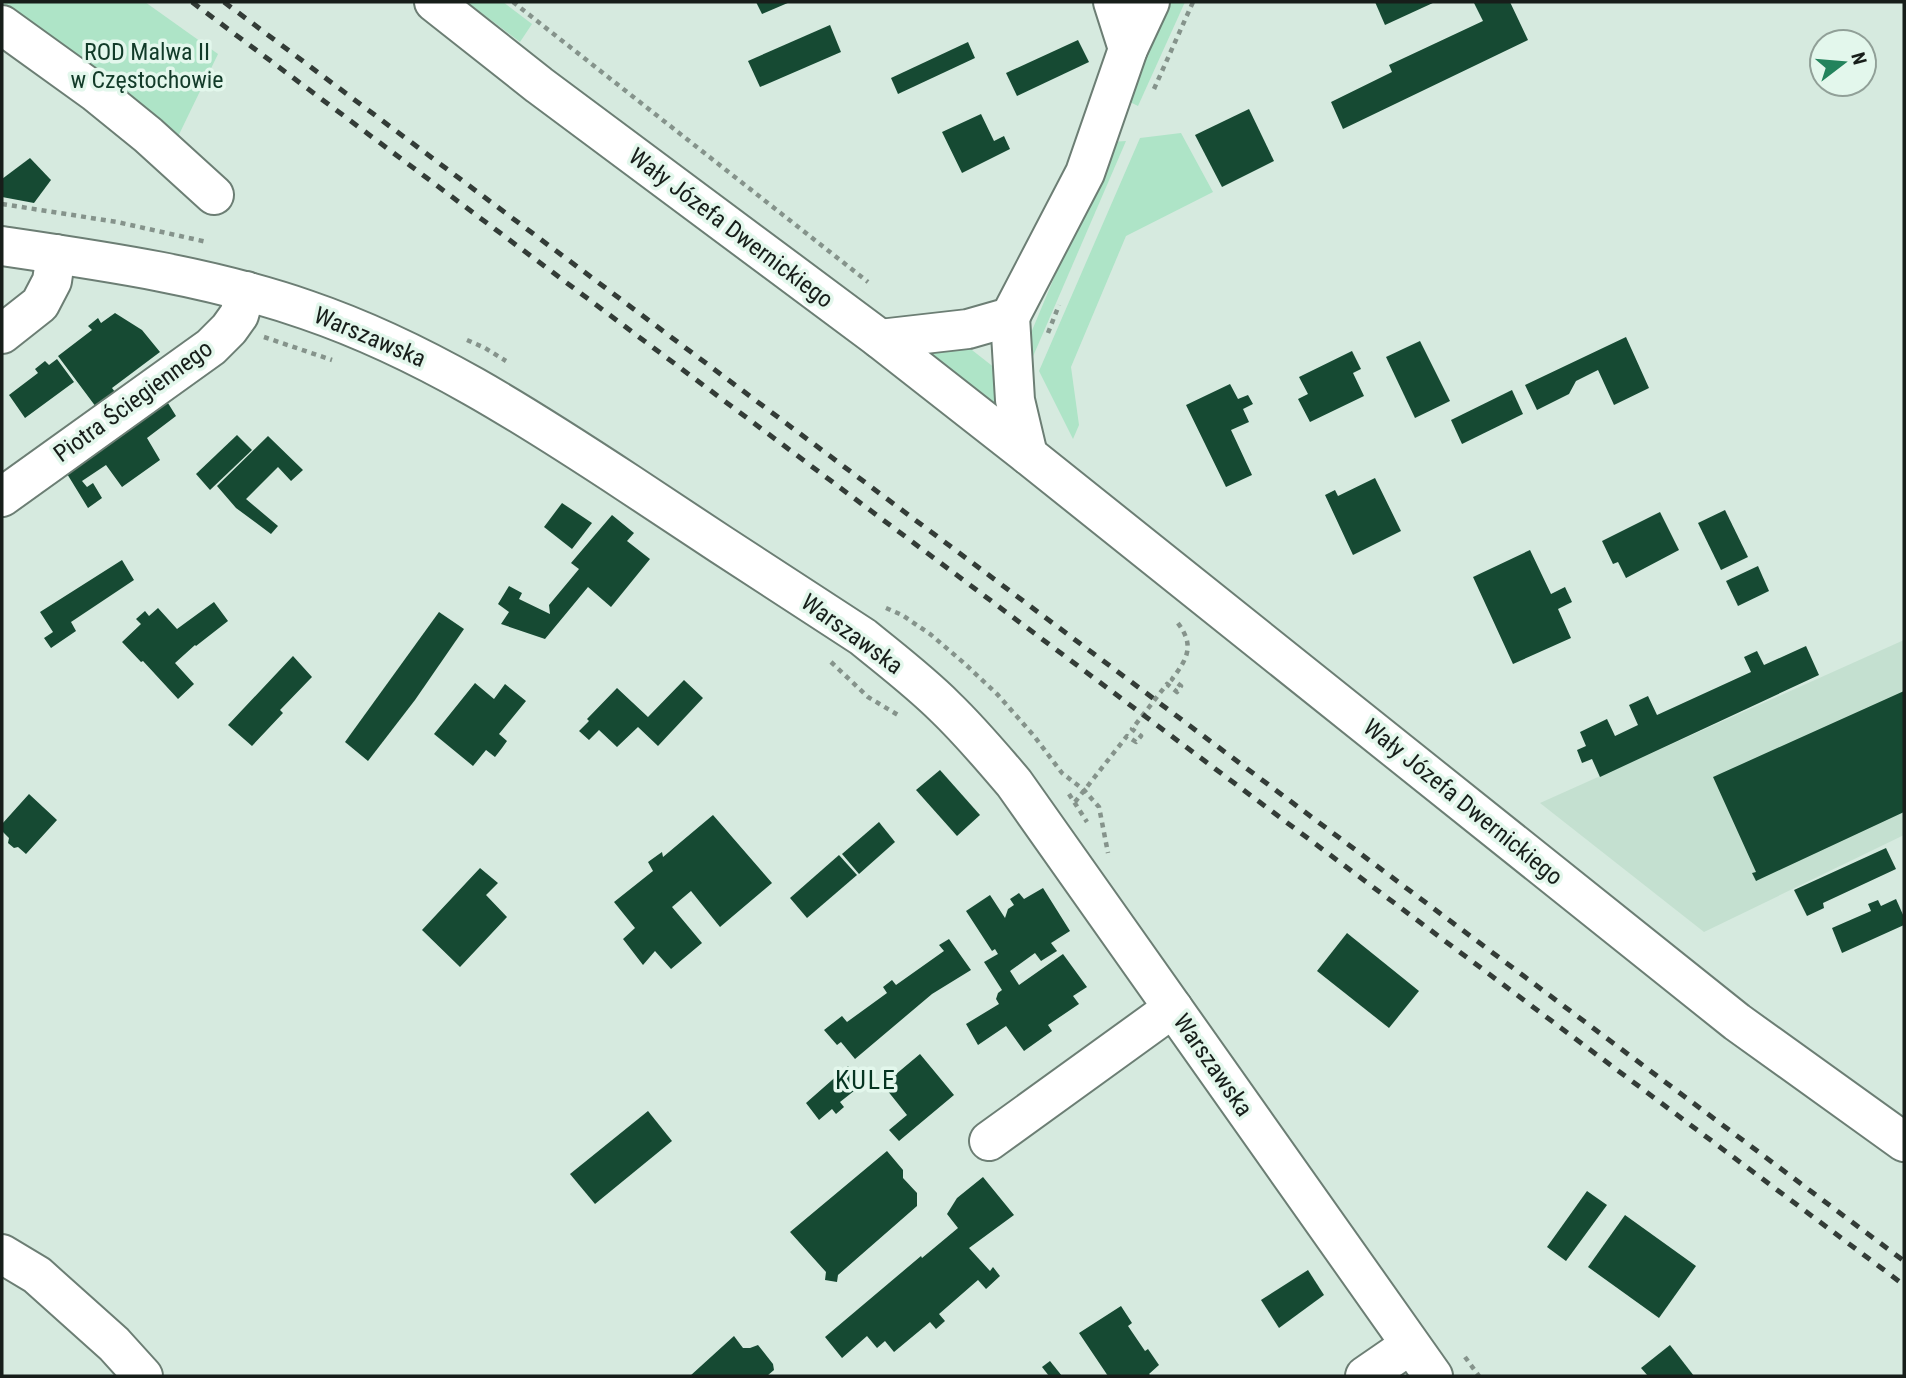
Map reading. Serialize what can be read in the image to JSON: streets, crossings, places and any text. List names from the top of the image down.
{
  "streets": {
    "street": ["Wały Józefa Dwernickiego", "Warszawska", "Piotra Ściegiennego"]
  },
  "crossings": [
    ["Warszawska", "Piotra Ściegiennego"]
  ],
  "districts": ["KULE"],
  "parks": ["ROD Malwa II w Częstochowie"],
  "north": "right"
}
